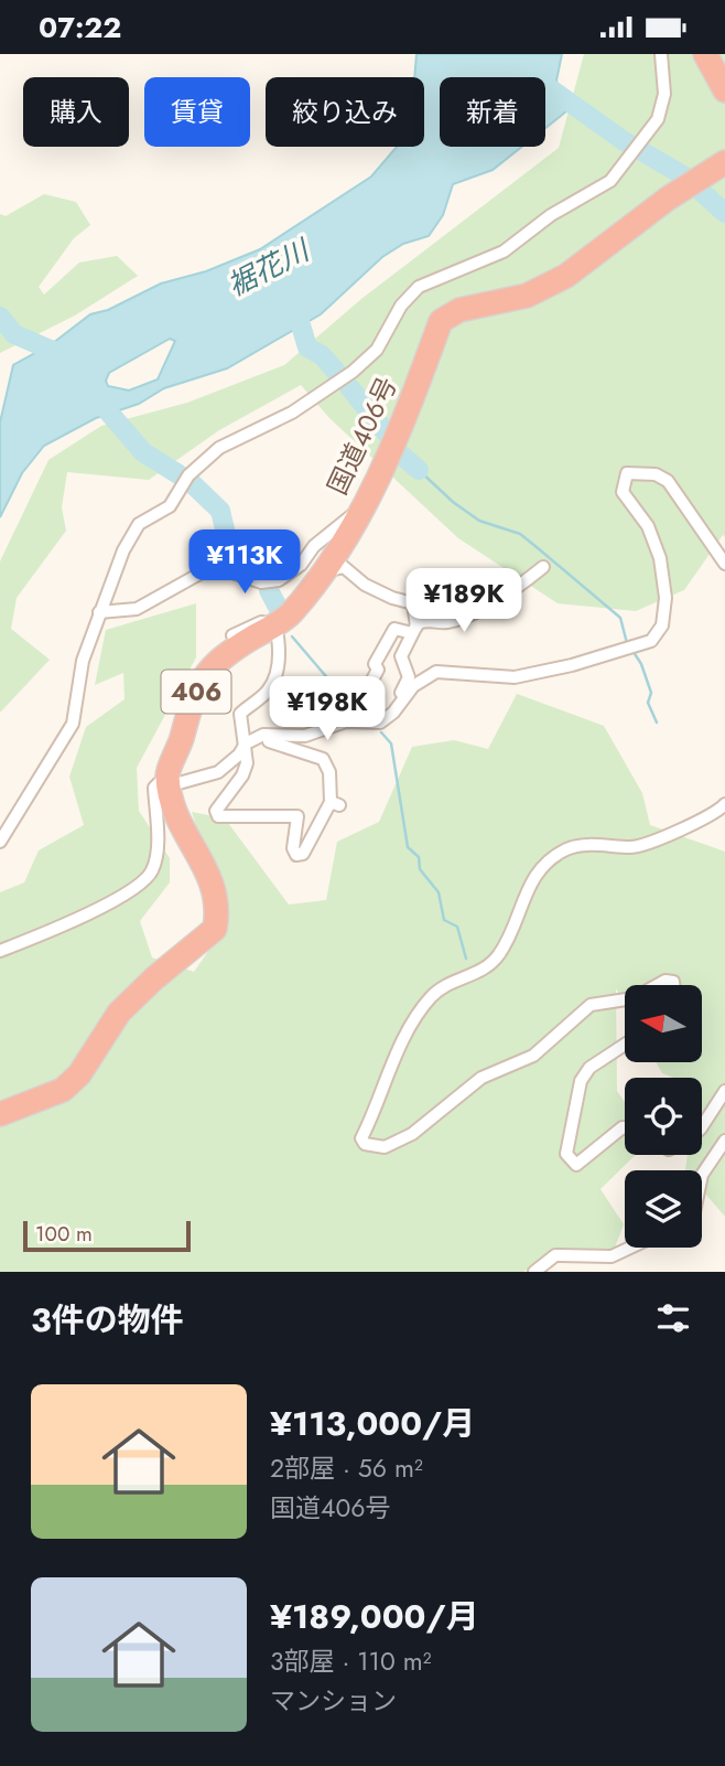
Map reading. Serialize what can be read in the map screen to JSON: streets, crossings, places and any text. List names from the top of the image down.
{
  "streets": {
    "highway": ["国道406号", "406"]
  },
  "water": ["裾花川"],
  "scale_bar": "100 m",
  "north": "left",
  "page": {
    "status": "07:22",
    "chip": [
      "購入",
      "賃貸",
      "絞り込み",
      "新着"
    ],
    "price": ["¥113K", "¥189K", "¥198K"],
    "scale": "100 m",
    "heading": "3件の物件",
    "list": [
      {
        "name": "¥113,000/月",
        "note": "2部屋 · 56 m² · 国道406号"
      },
      {
        "name": "¥189,000/月",
        "note": "3部屋 · 110 m² · マンション"
      }
    ]
  }
}
